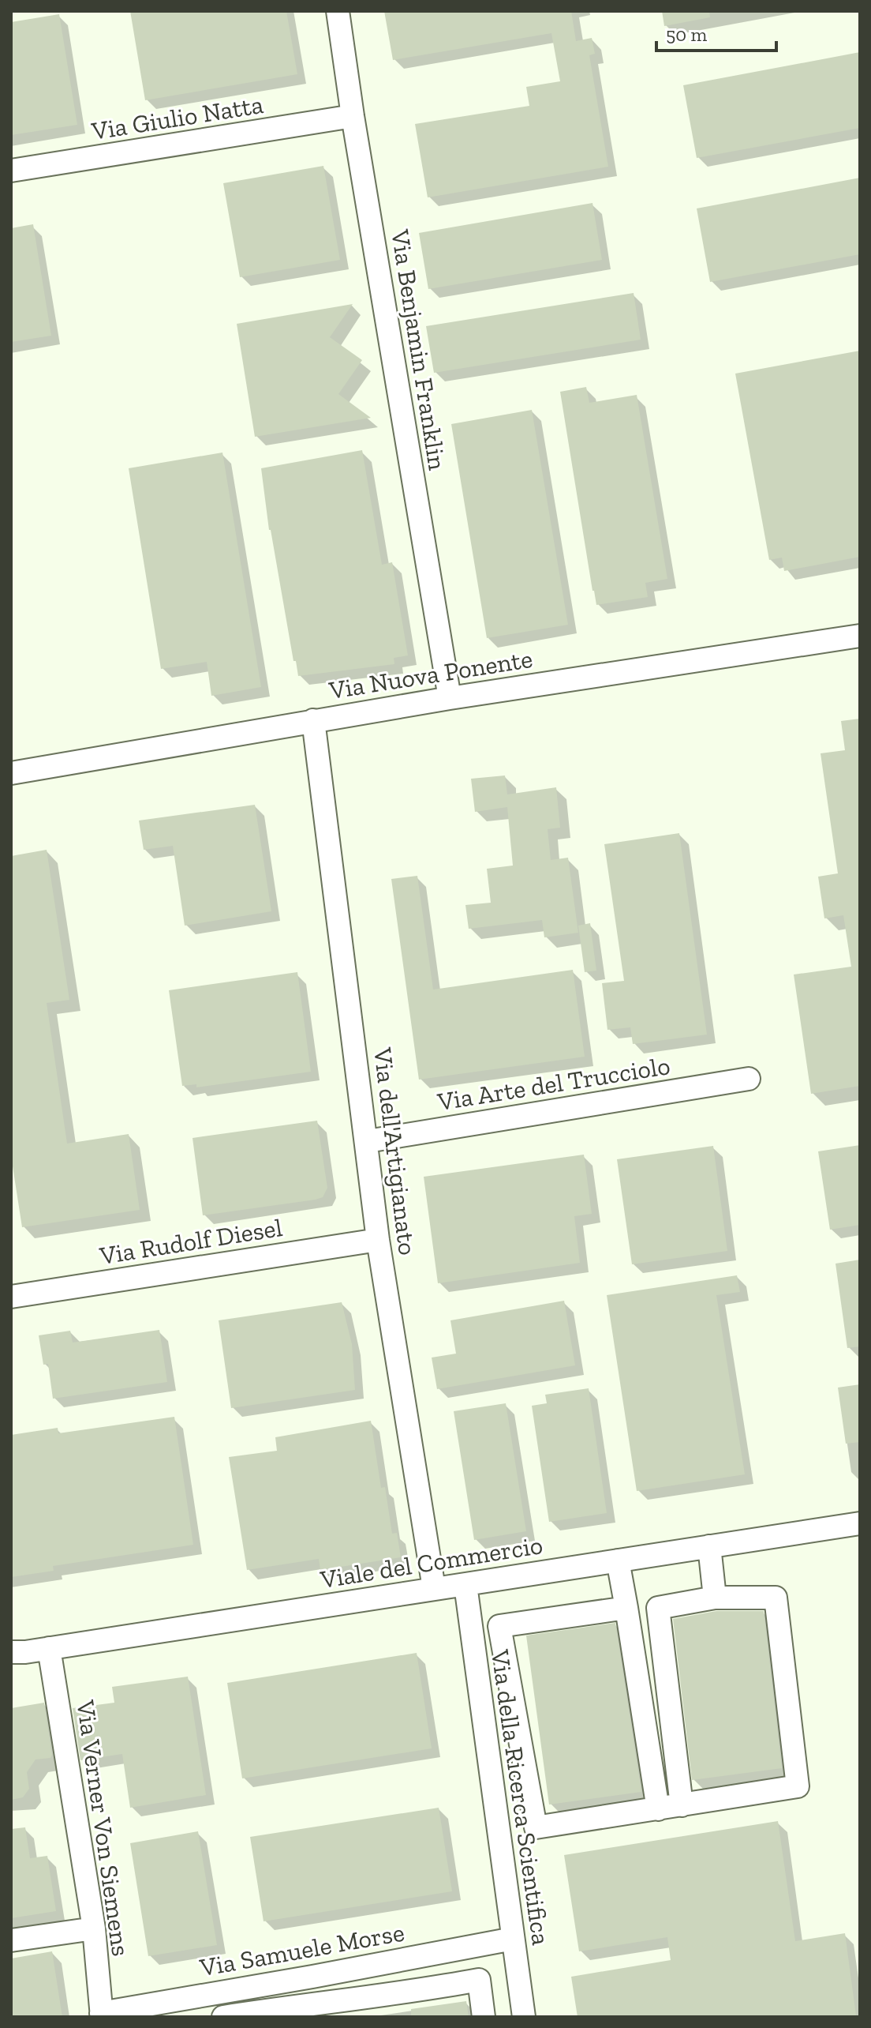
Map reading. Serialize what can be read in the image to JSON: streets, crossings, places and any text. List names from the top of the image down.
{
  "streets": {
    "street": [
      "Via Giulio Natta",
      "Via Benjamin Franklin",
      "Via Nuova Ponente",
      "Via Arte del Trucciolo",
      "Via dell'Artigianato",
      "Via Rudolf Diesel",
      "Viale del Commercio",
      "Via della Ricerca Scientifica",
      "Via Verner Von Siemens",
      "Via Samuele Morse"
    ]
  },
  "crossings": [
    ["Via Giulio Natta", "Via Benjamin Franklin"],
    ["Via Benjamin Franklin", "Via Nuova Ponente"],
    ["Via Nuova Ponente", "Via dell'Artigianato"],
    ["Via Arte del Trucciolo", "Via dell'Artigianato"],
    ["Via dell'Artigianato", "Via Rudolf Diesel"],
    ["Via dell'Artigianato", "Viale del Commercio"],
    ["Viale del Commercio", "Via della Ricerca Scientifica"],
    ["Viale del Commercio", "Via Verner Von Siemens"],
    ["Via della Ricerca Scientifica", "Via Samuele Morse"],
    ["Via Verner Von Siemens", "Via Samuele Morse"]
  ],
  "scale_bar": "50 m"
}
